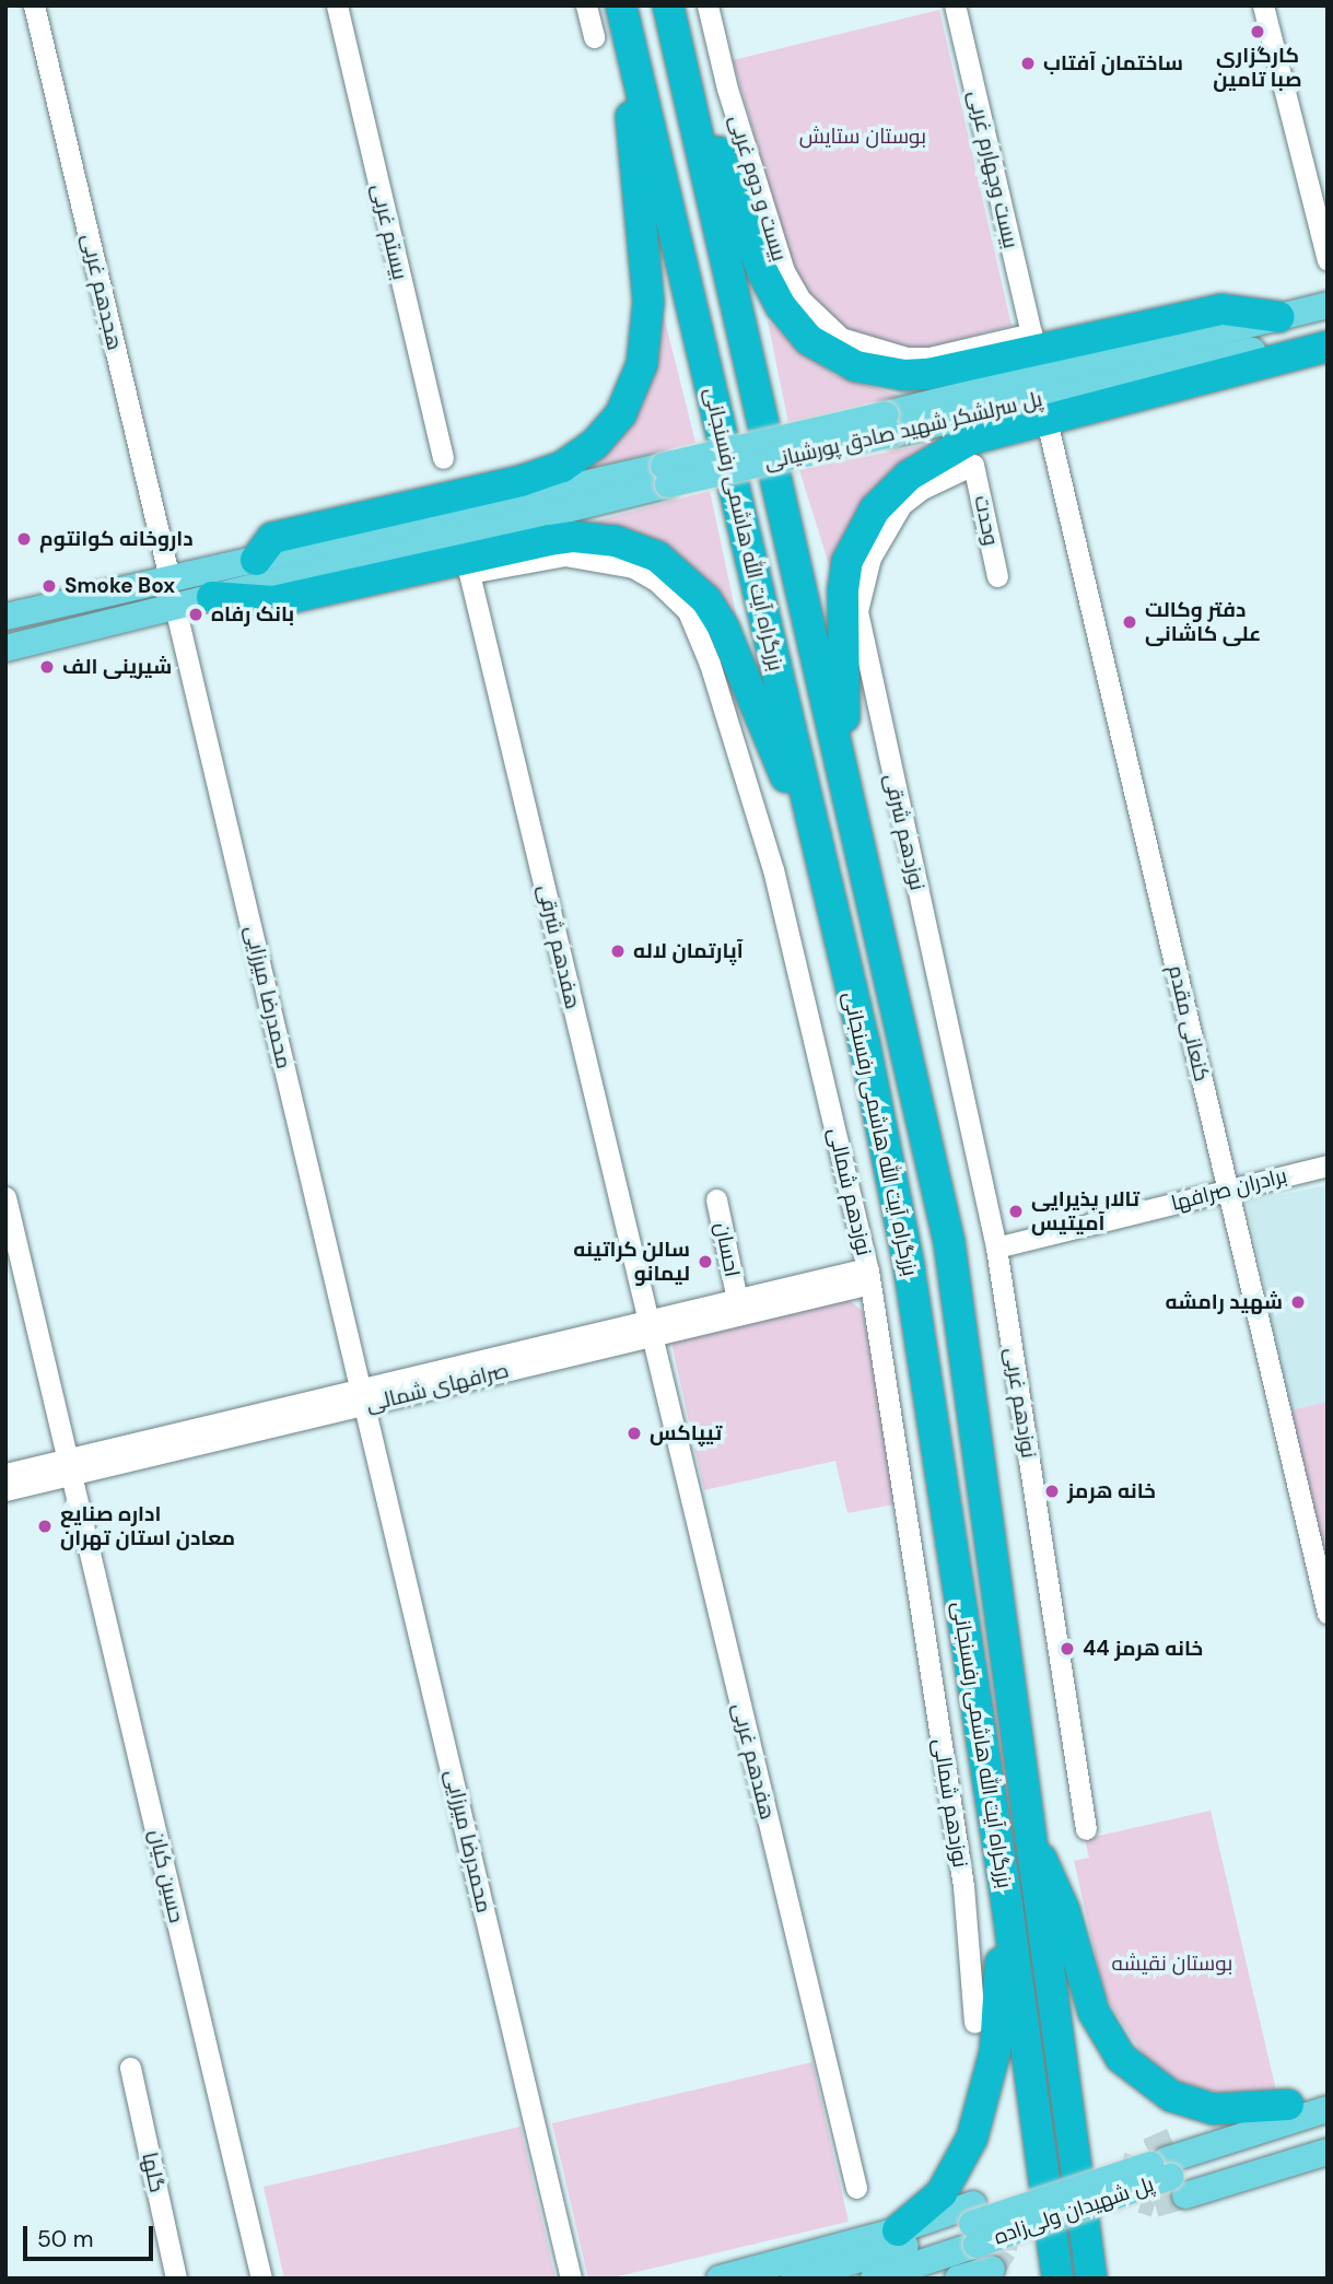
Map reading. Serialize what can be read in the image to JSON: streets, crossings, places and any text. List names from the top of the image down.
{
  "streets": {
    "highway": ["بزرگراه آیت الله هاشمی رفسنجانی"],
    "main road": ["پل سرلشکر شهید صادق پورشیانی", "پل شهیدان ولی‌زاده"],
    "street": [
      "بیست وچهارم غربی",
      "بیست و دوم غربی",
      "بیستم غربی",
      "هجدهم غربی",
      "وحدت",
      "نوزدهم شرقی",
      "هفدهم شرقی",
      "محمدرضا میرزایی",
      "کنعانی مقدم",
      "برادران صرافها",
      "نوزدهم شمالی",
      "احسان",
      "صرافهای شمالی",
      "نوزدهم غربی",
      "هفدهم غربی",
      "حسین کیان",
      "گلها"
    ]
  },
  "crossings": [
    ["بیست وچهارم غربی", "بیست و دوم غربی"],
    ["هجدهم غربی", "پل سرلشکر شهید صادق پورشیانی"],
    ["پل سرلشکر شهید صادق پورشیانی", "محمدرضا میرزایی"],
    ["وحدت", "نوزدهم شرقی"],
    ["نوزدهم شرقی", "برادران صرافها"],
    ["نوزدهم شرقی", "نوزدهم غربی"],
    ["هفدهم شرقی", "نوزدهم شمالی"],
    ["هفدهم شرقی", "صرافهای شمالی"],
    ["هفدهم شرقی", "هفدهم غربی"],
    ["محمدرضا میرزایی", "صرافهای شمالی"],
    ["کنعانی مقدم", "برادران صرافها"],
    ["برادران صرافها", "نوزدهم غربی"],
    ["نوزدهم شمالی", "صرافهای شمالی"],
    ["احسان", "صرافهای شمالی"],
    ["صرافهای شمالی", "هفدهم غربی"],
    ["صرافهای شمالی", "حسین کیان"]
  ],
  "parks": ["بوستان ستایش", "بوستان نقیشه"],
  "places": [
    "کارگزاری صبا تامین",
    "ساختمان آفتاب",
    "داروخانه کوانتوم",
    "Smoke Box",
    "بانک رفاه",
    "دفتر وکالت علی کاشانی",
    "شیرینی الف",
    "آپارتمان لاله",
    "تالار پذیرایی آمیتیس",
    "سالن کراتینه لیمانو",
    "شهید رامشه",
    "تیپاکس",
    "خانه هرمز",
    "اداره صنایع معادن استان تهران",
    "خانه هرمز 44"
  ],
  "scale_bar": "50 m"
}
